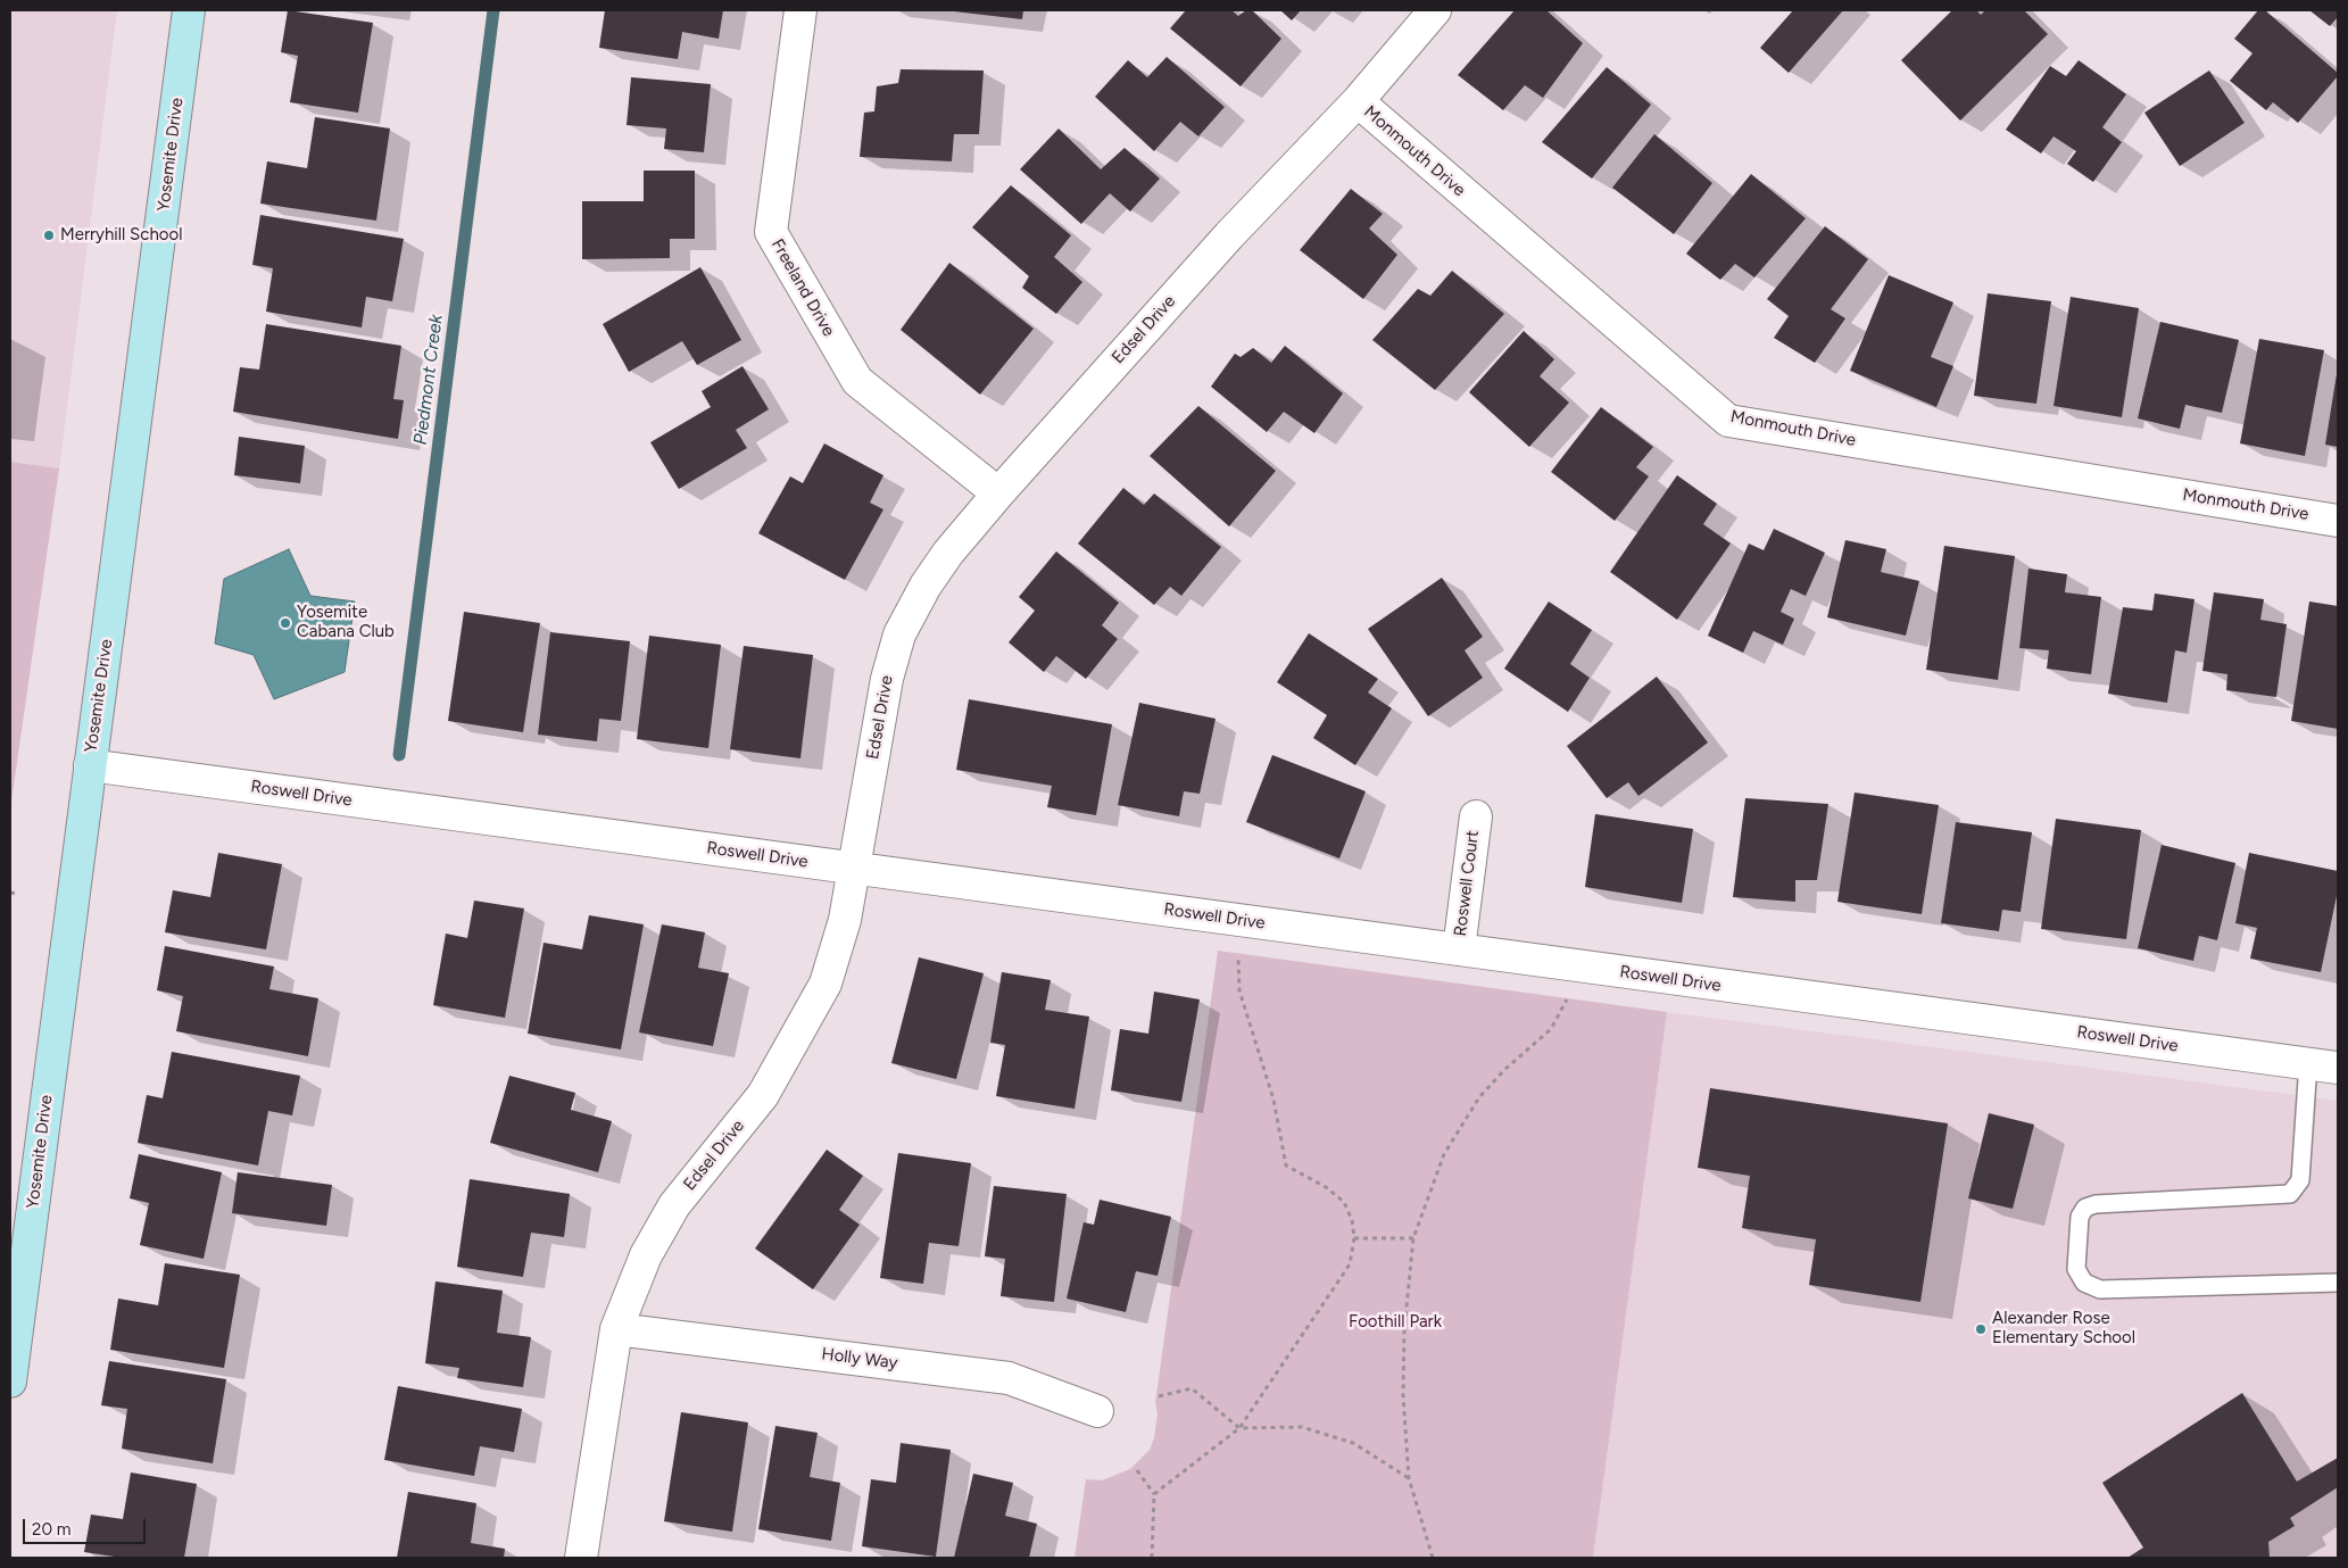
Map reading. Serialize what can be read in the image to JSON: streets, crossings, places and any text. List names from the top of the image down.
{
  "streets": {
    "street": [
      "Monmouth Drive",
      "Yosemite Drive",
      "Freeland Drive",
      "Edsel Drive",
      "Roswell Drive",
      "Roswell Court",
      "Holly Way"
    ]
  },
  "crossings": [
    ["Monmouth Drive", "Edsel Drive"],
    ["Yosemite Drive", "Roswell Drive"],
    ["Freeland Drive", "Edsel Drive"],
    ["Edsel Drive", "Roswell Drive"],
    ["Edsel Drive", "Holly Way"],
    ["Roswell Drive", "Roswell Court"]
  ],
  "water": ["Piedmont Creek"],
  "parks": ["Foothill Park"],
  "places": ["Merryhill School", "Yosemite Cabana Club", "Alexander Rose Elementary School"],
  "scale_bar": "20 m"
}
